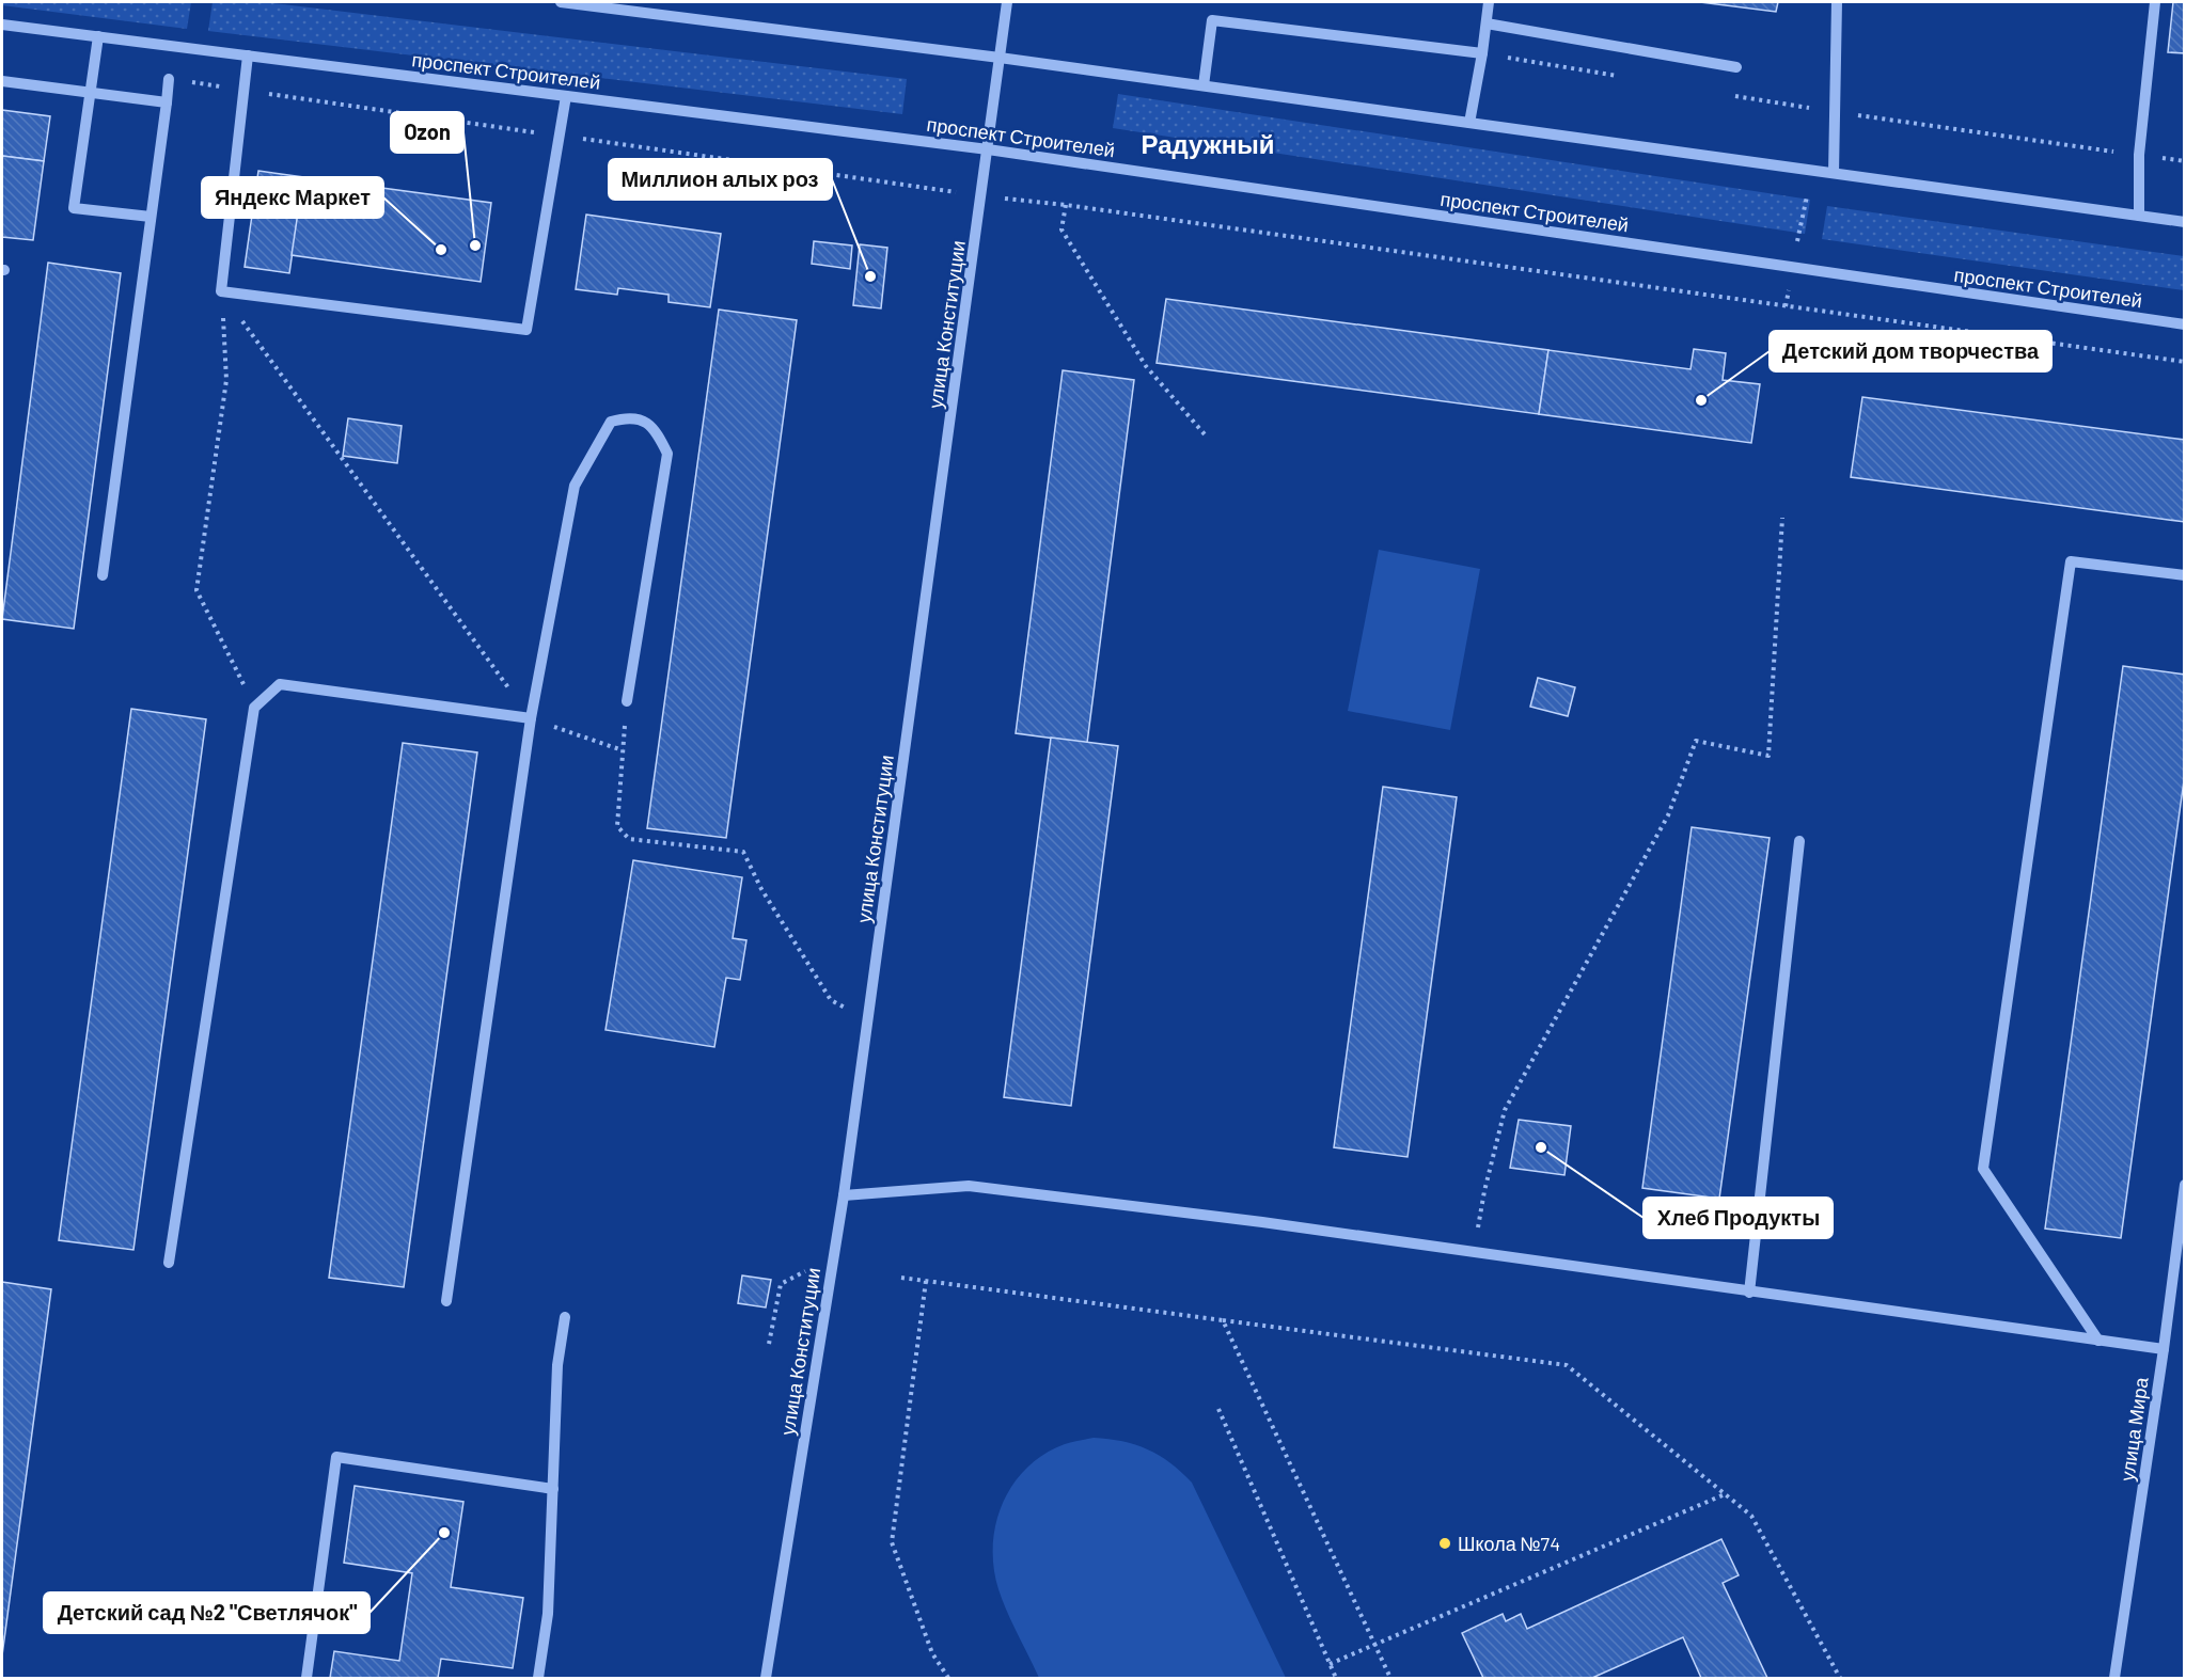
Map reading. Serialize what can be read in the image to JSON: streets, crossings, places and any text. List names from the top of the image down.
{
  "streets": {
    "street": ["проспект Строителей", "улица Конституции", "улица Мира"]
  },
  "crossings": [
    ["проспект Строителей", "улица Конституции"]
  ],
  "districts": ["Радужный"],
  "places": [
    "Ozon",
    "Яндекс Маркет",
    "Миллион алых роз",
    "Детский дом творчества",
    "Хлеб Продукты",
    "Детский сад №2 \"Светлячок\"",
    "Школа №74"
  ]
}
